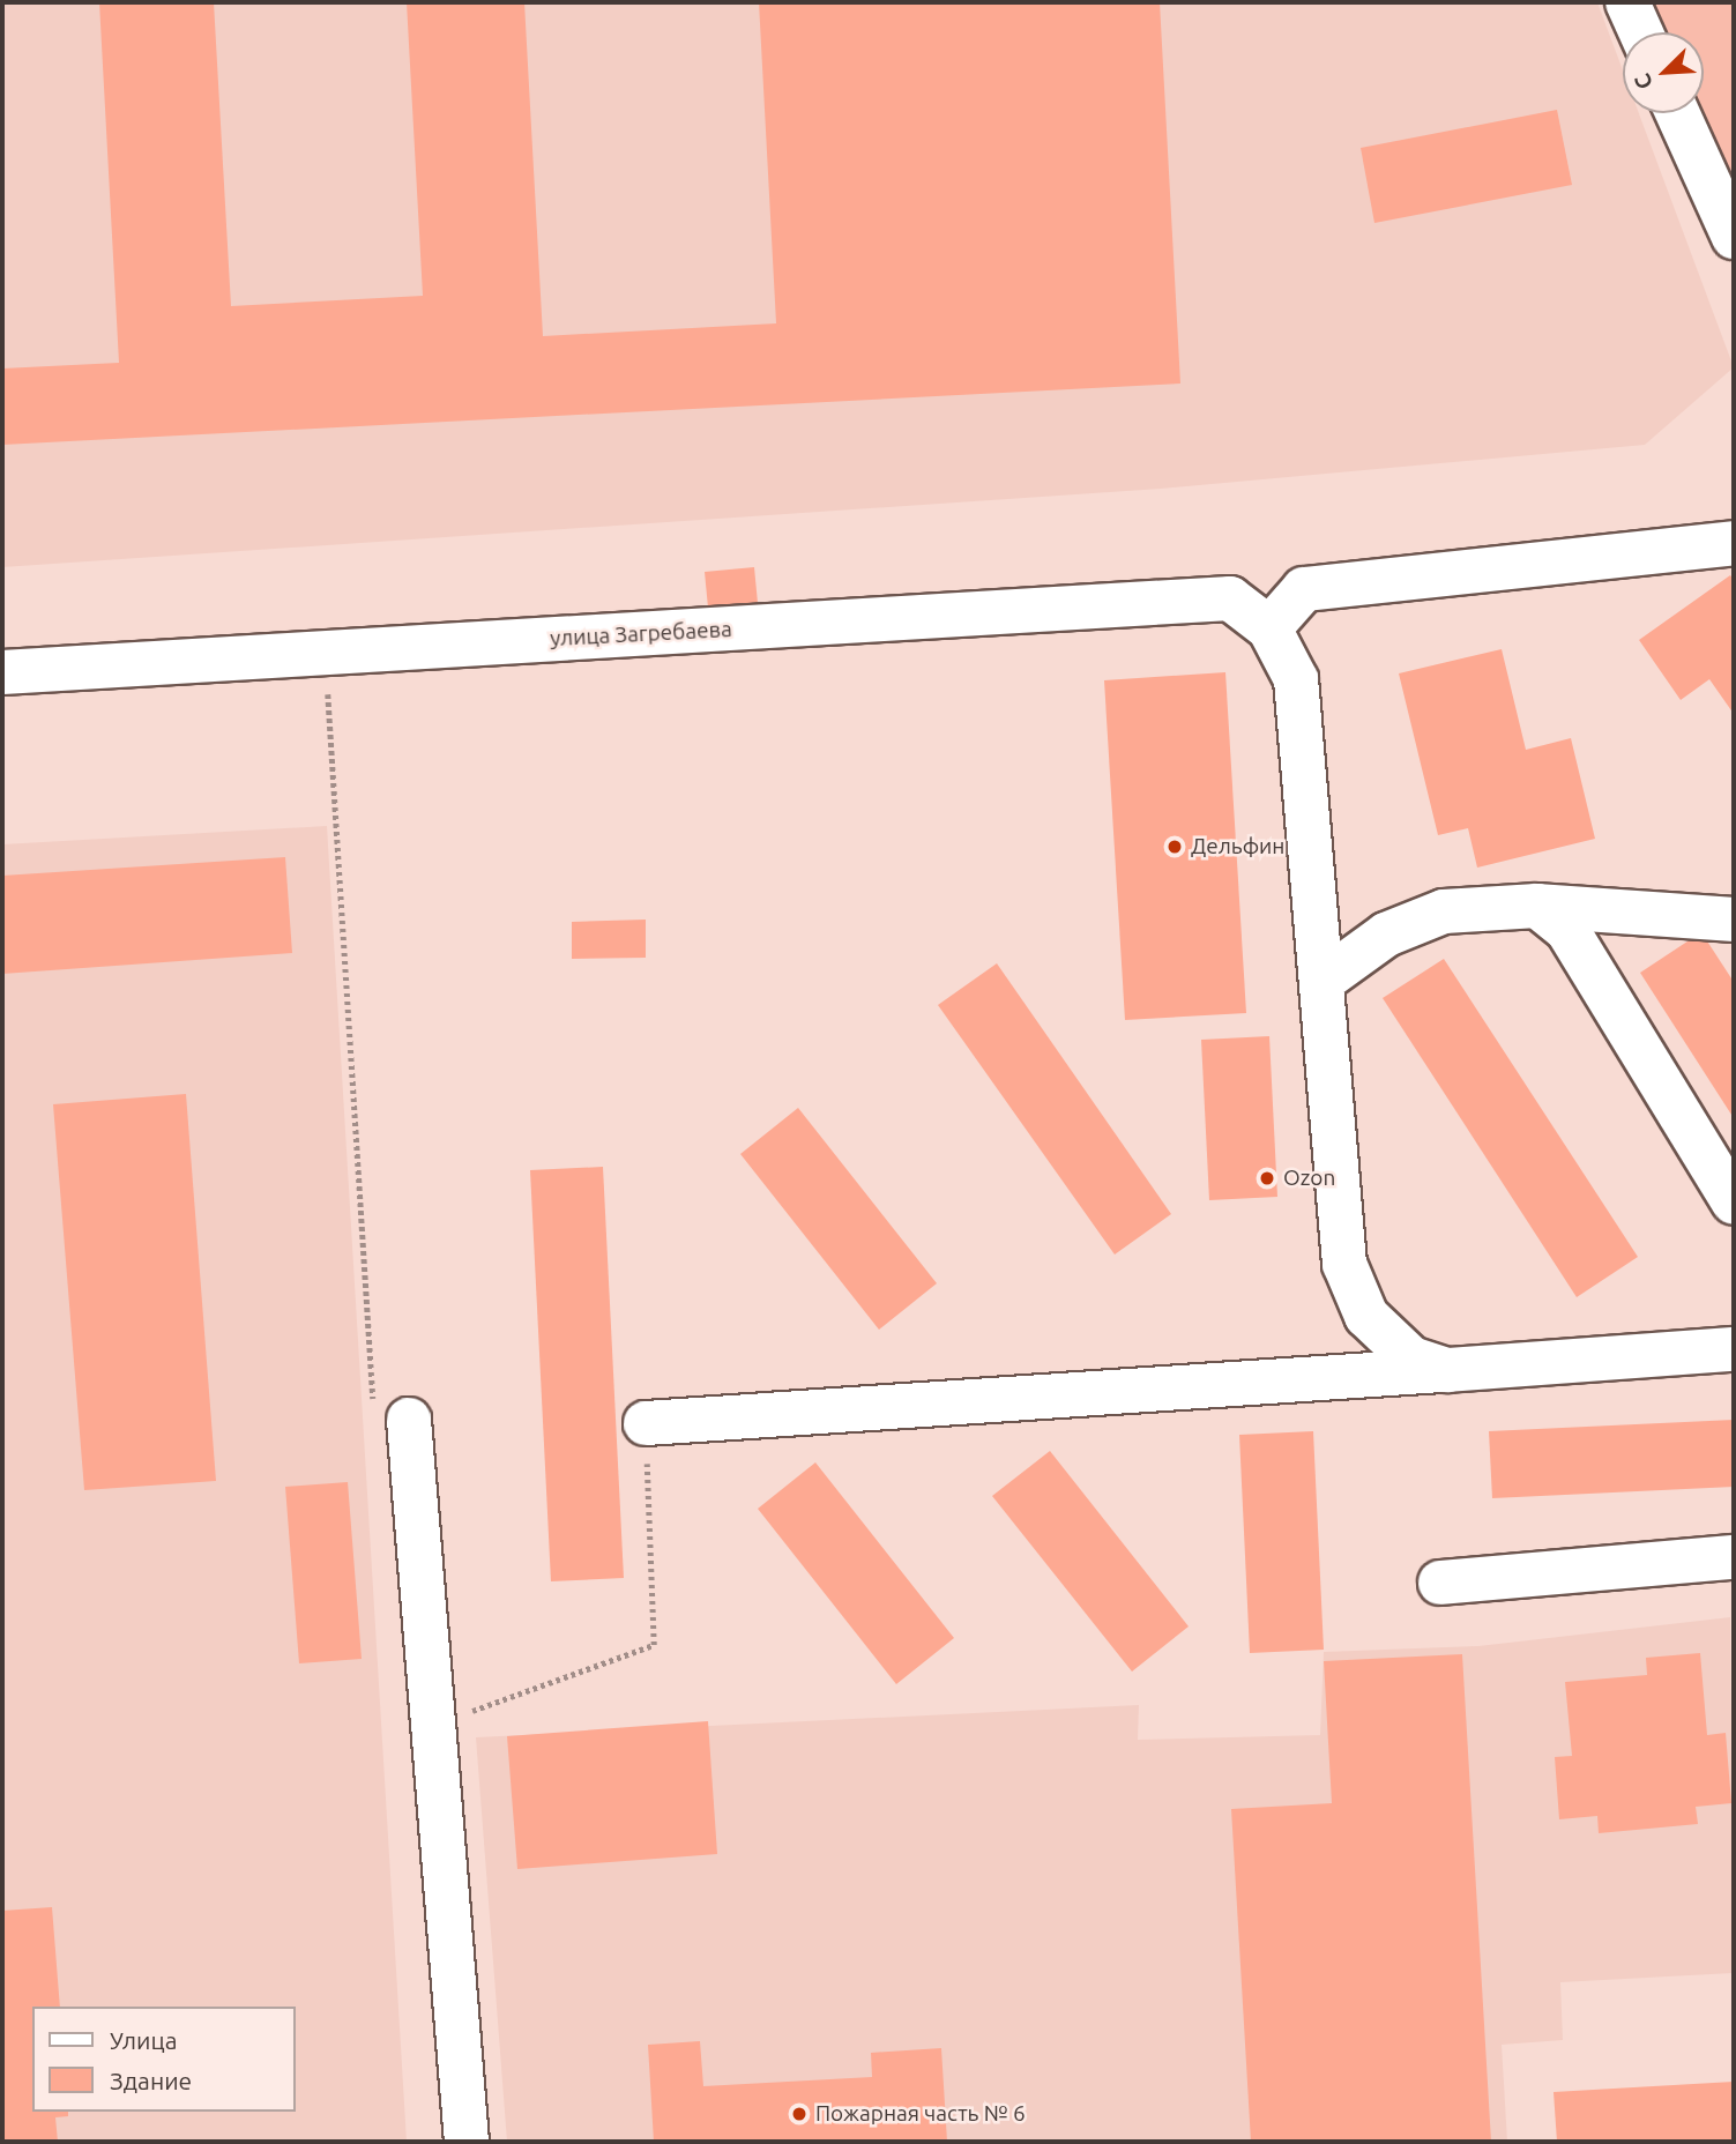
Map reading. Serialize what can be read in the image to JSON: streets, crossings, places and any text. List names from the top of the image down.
{
  "streets": {
    "street": ["улица Загребаева"]
  },
  "places": ["Дельфин", "Ozon", "Пожарная часть № 6"],
  "legend": ["Улица", "Здание"],
  "north": "bottom left"
}
